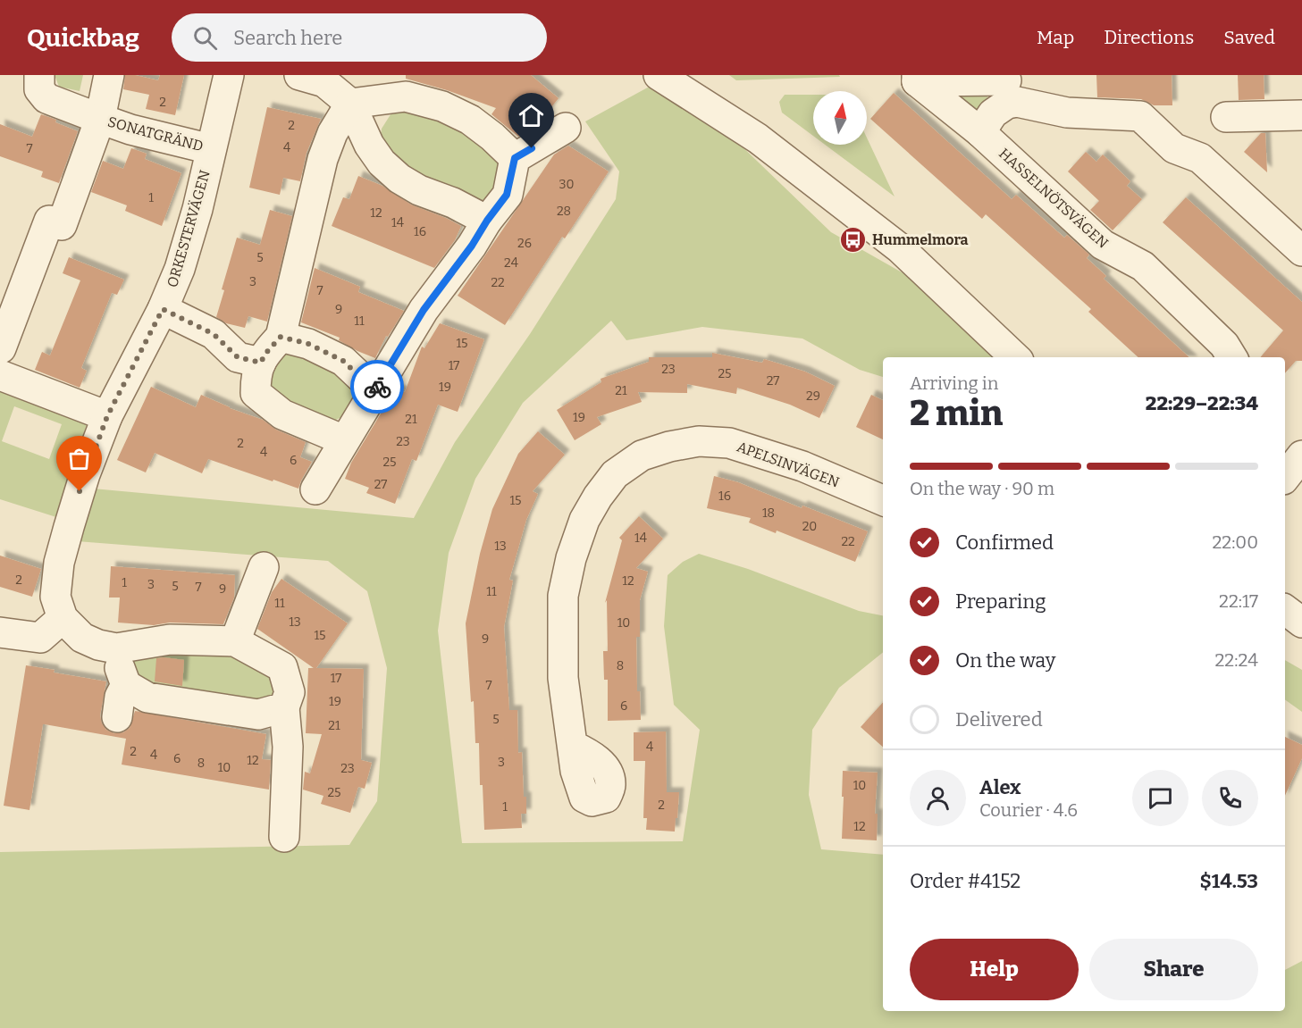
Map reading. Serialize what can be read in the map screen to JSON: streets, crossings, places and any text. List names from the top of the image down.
{
  "streets": {
    "street": [
      "SONATGRÄND",
      "HASSELNÖTSVÄGEN",
      "ORKESTERVÄGEN",
      "APELSINVÄGEN"
    ]
  },
  "crossings": [
    ["SONATGRÄND", "ORKESTERVÄGEN"]
  ],
  "places": {
    "bus stop": ["Hummelmora"]
  },
  "house_numbers": [
    "2",
    "2",
    "4",
    "7",
    "30",
    "1",
    "28",
    "12",
    "14",
    "16",
    "26",
    "5",
    "24",
    "3",
    "22",
    "7",
    "9",
    "11",
    "15",
    "17",
    "23",
    "25",
    "27",
    "19",
    "21",
    "29",
    "19",
    "21",
    "23",
    "2",
    "4",
    "6",
    "25",
    "27",
    "16",
    "15",
    "18",
    "20",
    "14",
    "22",
    "13",
    "2",
    "12",
    "1",
    "3",
    "5",
    "7",
    "9",
    "11",
    "11",
    "13",
    "10",
    "15",
    "9",
    "8",
    "17",
    "7",
    "19",
    "6",
    "5",
    "21",
    "4",
    "2",
    "4",
    "6",
    "12",
    "3",
    "8",
    "10",
    "23",
    "10",
    "25",
    "2",
    "1",
    "12"
  ],
  "north": "top",
  "page": {
    "header": "Quickbag",
    "search": "Search here",
    "nav": ["Map", "Directions", "Saved"],
    "heading": ["2 min", "Arriving in", "22:29–22:34"],
    "panel": [
      "Alex",
      "Courier · 4.6",
      "Order #4152",
      "$14.53"
    ],
    "bar": "On the way · 90 m",
    "list": [
      ["Confirmed", "22:00"],
      ["Preparing", "22:17"],
      ["On the way", "22:24"],
      "Delivered"
    ],
    "buttons": ["Help", "Share"]
  }
}
